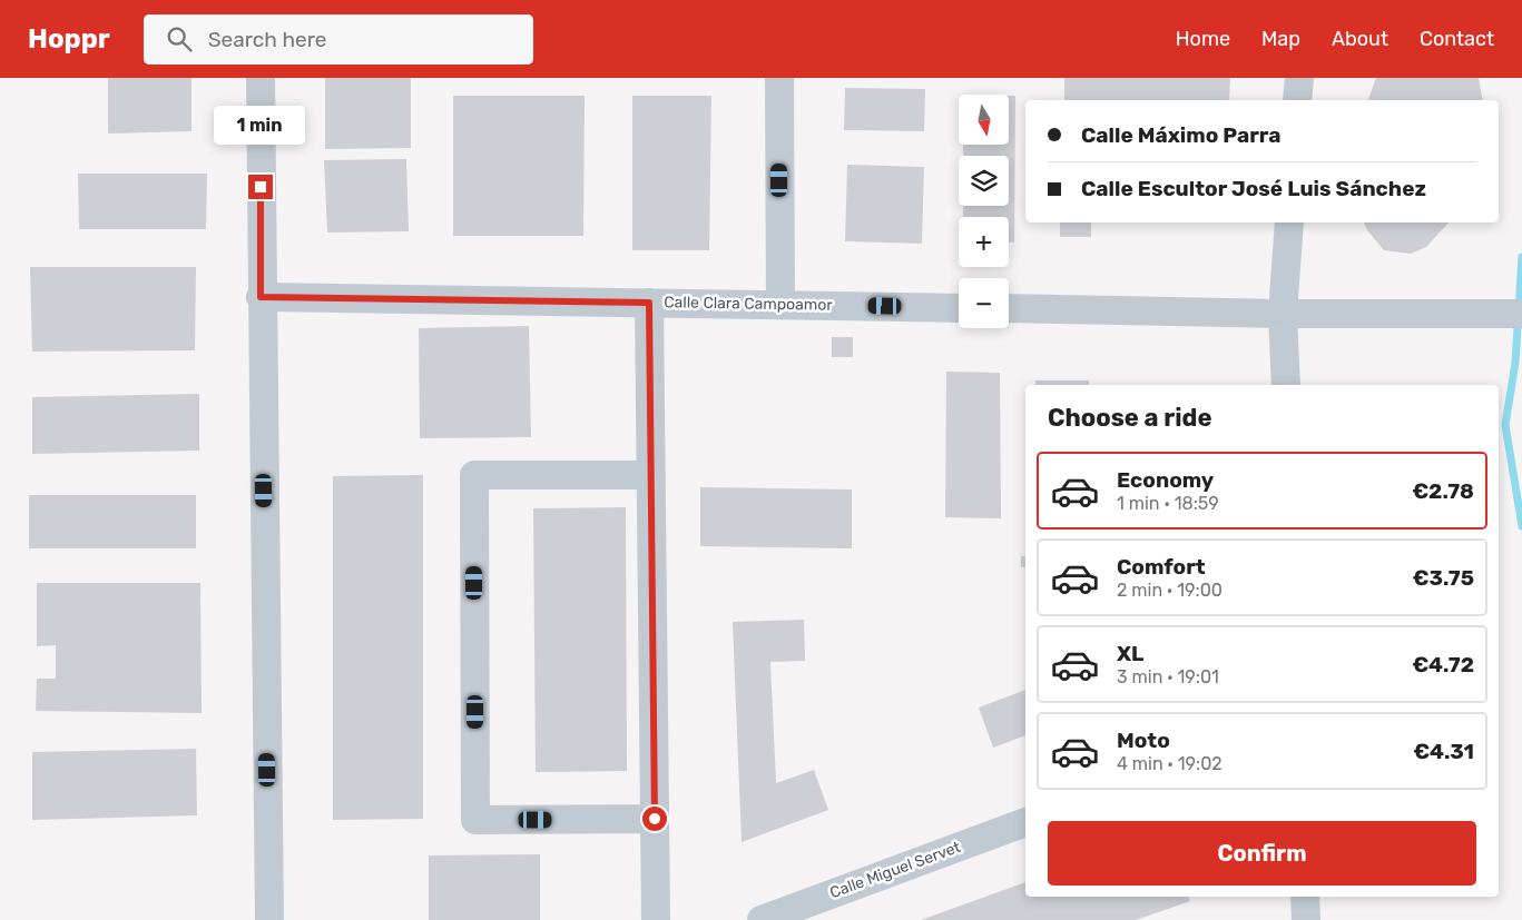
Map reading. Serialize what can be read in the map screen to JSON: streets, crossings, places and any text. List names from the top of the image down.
{
  "streets": {
    "street": ["Calle Clara Campoamor", "Calle Miguel Servet"]
  },
  "north": "bottom",
  "page": {
    "header": "Hoppr",
    "search": "Search here",
    "nav": [
      "Home",
      "Map",
      "About",
      "Contact"
    ],
    "map_buttons": ["+", "−"],
    "banner": ["Calle Máximo Parra", "Calle Escultor José Luis Sánchez"],
    "bubble": "1 min",
    "heading": "Choose a ride",
    "list": [
      {
        "name": "Economy",
        "note": "1 min · 18:59",
        "value": "€2.78"
      },
      {
        "name": "Comfort",
        "note": "2 min · 19:00",
        "value": "€3.75"
      },
      {
        "name": "XL",
        "note": "3 min · 19:01",
        "value": "€4.72"
      },
      {
        "name": "Moto",
        "note": "4 min · 19:02",
        "value": "€4.31"
      }
    ],
    "buttons": "Confirm"
  }
}
